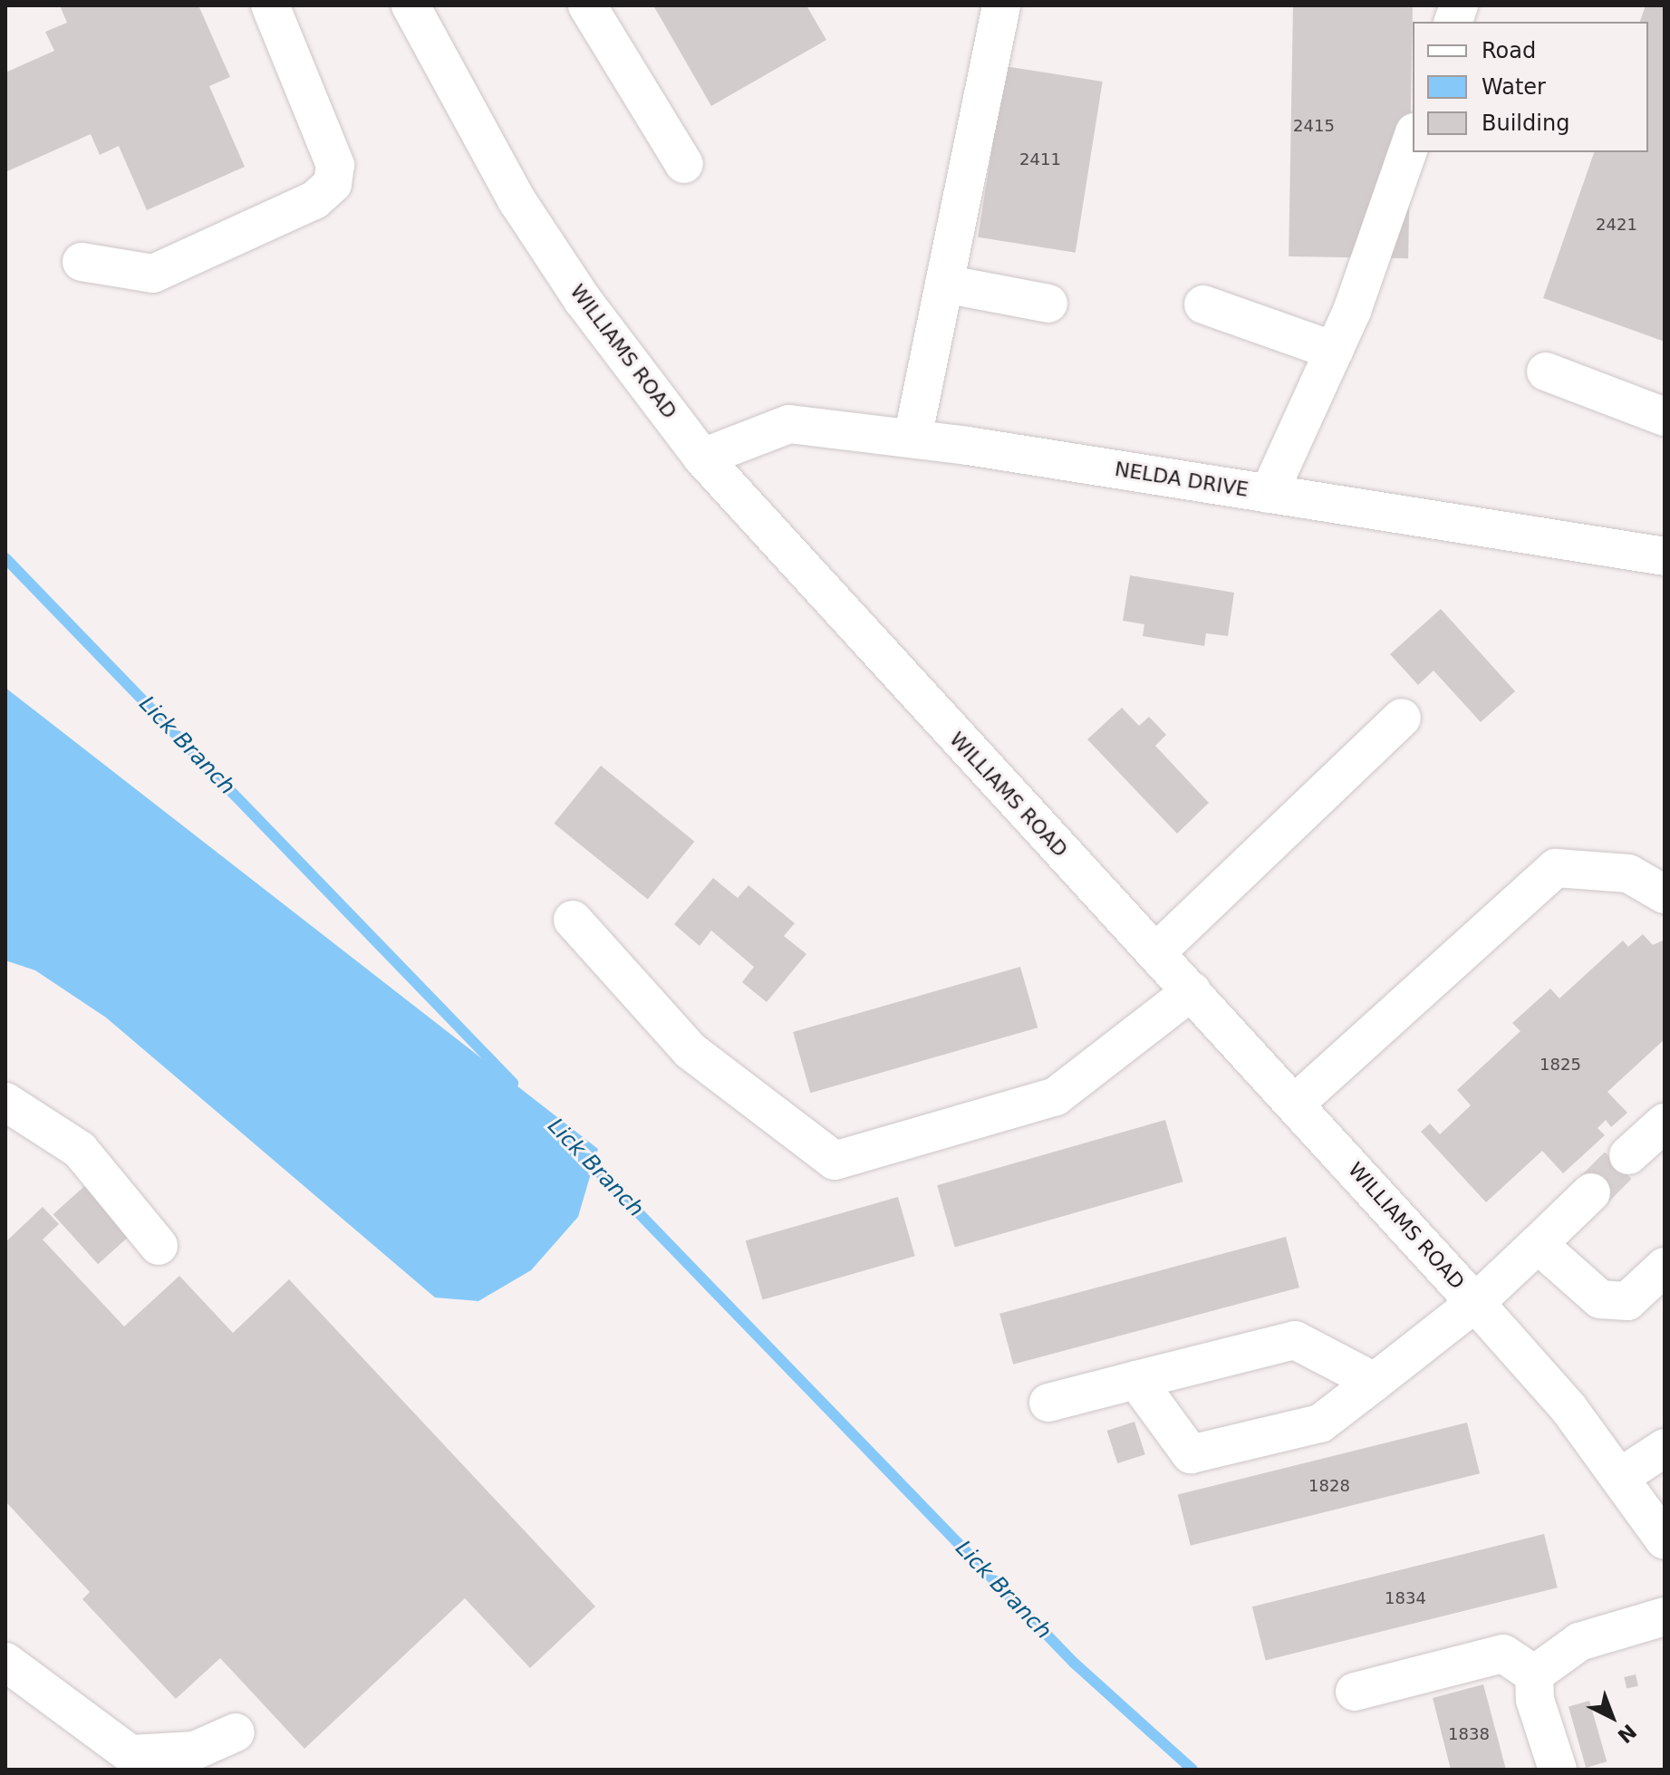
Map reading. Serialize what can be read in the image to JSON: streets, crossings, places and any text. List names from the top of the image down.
{
  "streets": {
    "street": ["WILLIAMS ROAD", "NELDA DRIVE"]
  },
  "crossings": [
    ["WILLIAMS ROAD", "NELDA DRIVE"]
  ],
  "water": ["Lick Branch"],
  "house_numbers": [
    "2415",
    "2411",
    "2421",
    "1825",
    "1828",
    "1834",
    "1838"
  ],
  "legend": ["Road", "Water", "Building"],
  "north": "bottom right"
}
